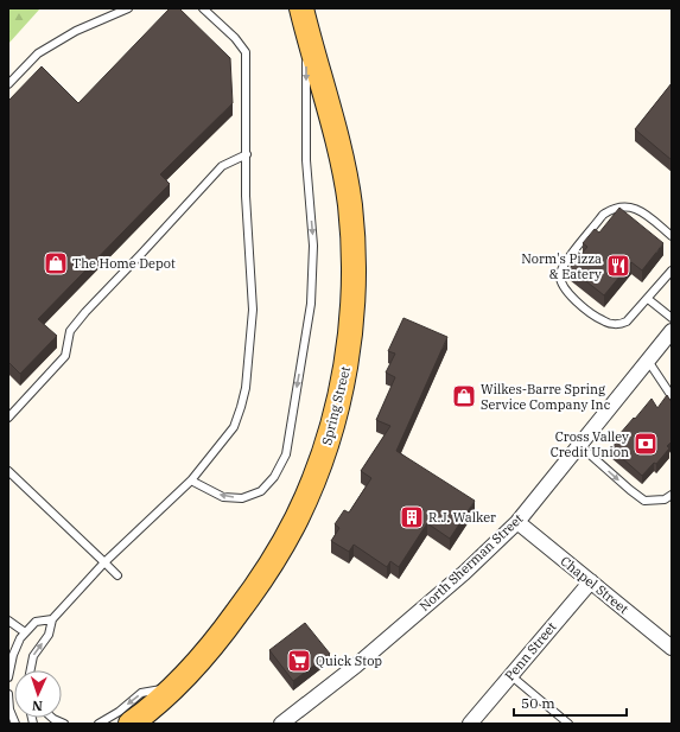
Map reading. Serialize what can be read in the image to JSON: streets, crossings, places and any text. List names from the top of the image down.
{
  "streets": {
    "main road": ["Spring Street"],
    "street": ["North Sherman Street", "Chapel Street", "Penn Street"]
  },
  "crossings": [
    ["North Sherman Street", "Chapel Street"],
    ["Chapel Street", "Penn Street"]
  ],
  "places": {
    "shop": ["The Home Depot", "Wilkes-Barre Spring Service Company Inc"],
    "restaurant": ["Norm's Pizza & Eatery"],
    "bank": ["Cross Valley Credit Union"],
    "building": ["R.J. Walker"],
    "supermarket": ["Quick Stop"]
  },
  "scale_bar": "50 m",
  "north": "bottom"
}
